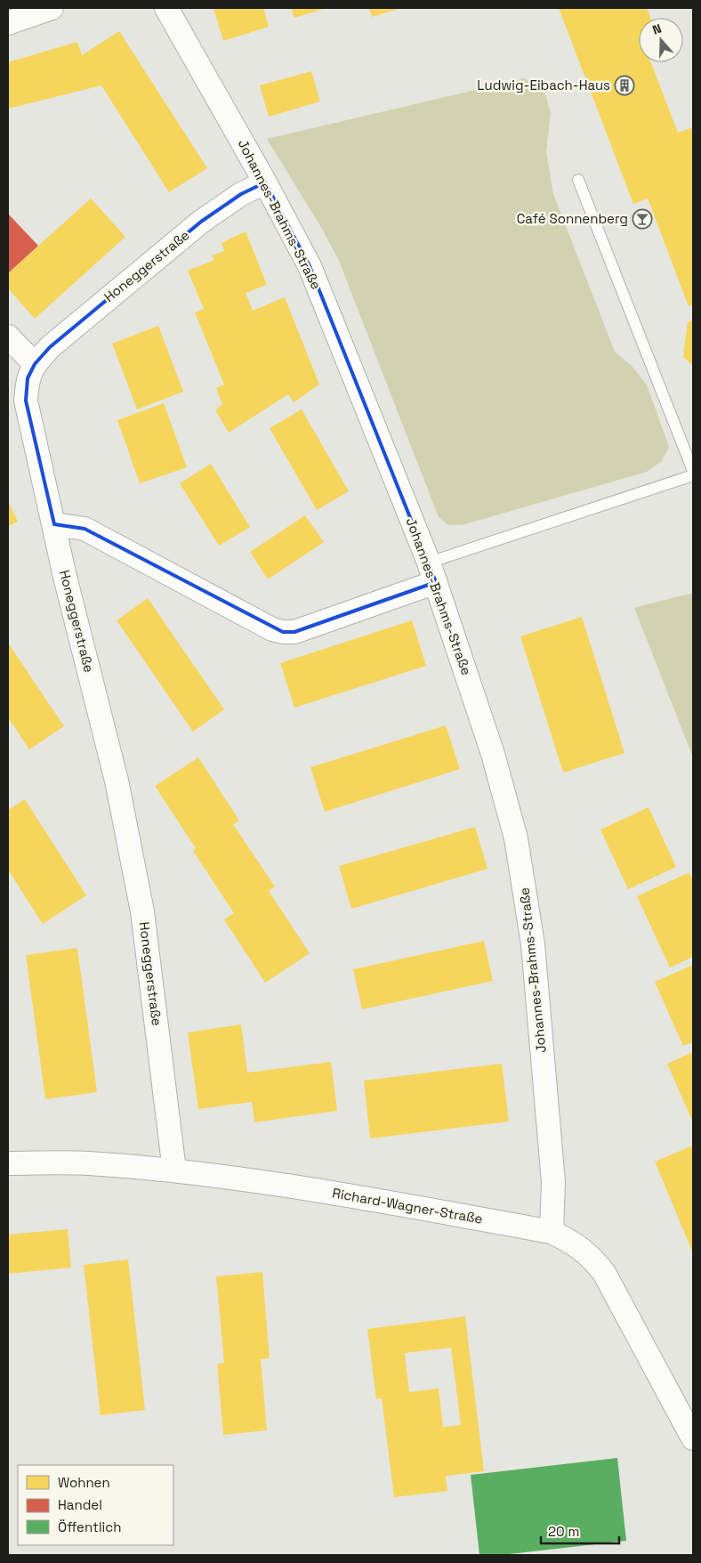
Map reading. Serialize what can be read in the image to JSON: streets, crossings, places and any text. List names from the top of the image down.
{
  "streets": {
    "street": ["Johannes-Brahms-Straße", "Honeggerstraße", "Richard-Wagner-Straße"]
  },
  "crossings": [
    ["Johannes-Brahms-Straße", "Honeggerstraße"],
    ["Johannes-Brahms-Straße", "Richard-Wagner-Straße"],
    ["Honeggerstraße", "Richard-Wagner-Straße"]
  ],
  "places": {
    "building": ["Ludwig-Eibach-Haus"],
    "bar": ["Café Sonnenberg"]
  },
  "legend": ["Wohnen", "Handel", "Öffentlich"],
  "scale_bar": "20 m",
  "north": "top"
}
